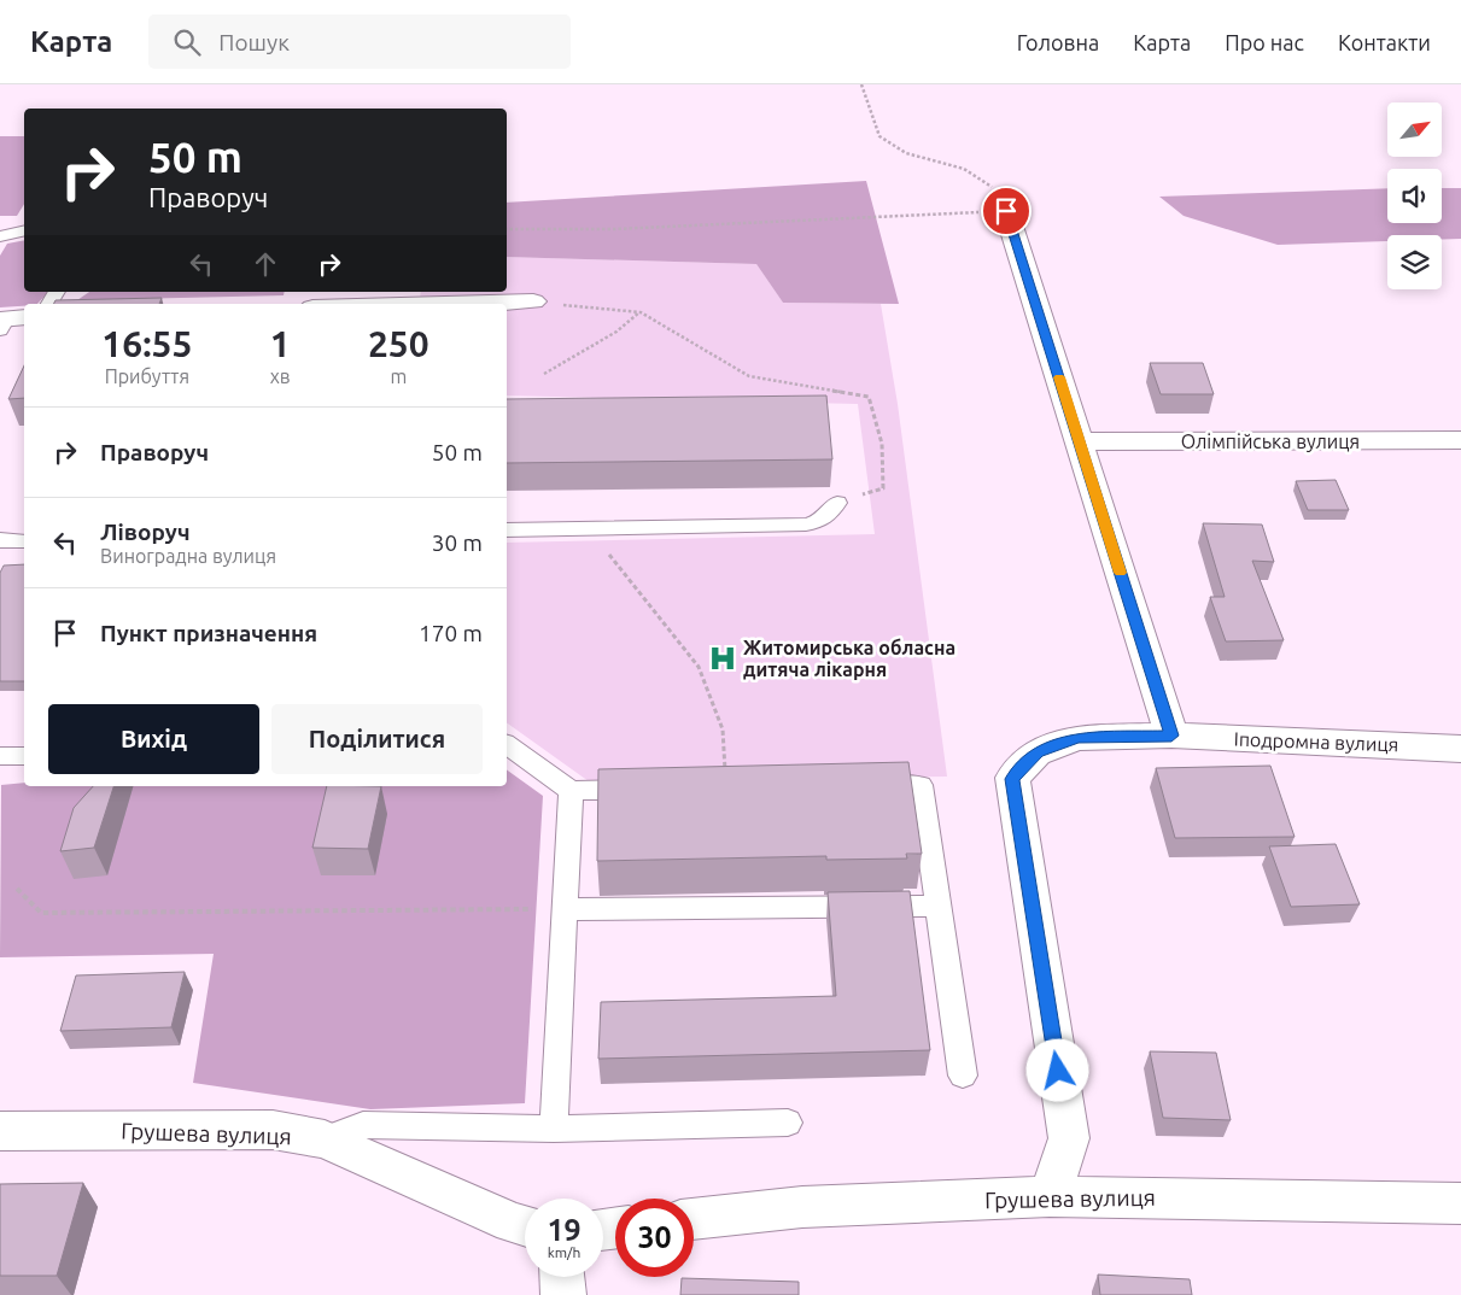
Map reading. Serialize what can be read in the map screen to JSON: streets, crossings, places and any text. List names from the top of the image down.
{
  "streets": {
    "street": ["Олімпійська вулиця", "Іподромна вулиця", "Грушева вулиця"]
  },
  "crossings": [
    ["Іподромна вулиця", "Грушева вулиця"]
  ],
  "places": {
    "hospital": ["Житомирська обласна дитяча лікарня"]
  },
  "north": "top right",
  "page": {
    "header": "Карта",
    "search": "Пошук",
    "nav": [
      "Головна",
      "Карта",
      "Про нас",
      "Контакти"
    ],
    "turn": ["50 m", "Праворуч"],
    "eta": [
      "16:55",
      "Прибуття",
      "1",
      "хв",
      "250",
      "m"
    ],
    "list": [
      {
        "name": "Праворуч",
        "value": "50 m"
      },
      {
        "name": "Ліворуч",
        "note": "Виноградна вулиця",
        "value": "30 m"
      },
      {
        "name": "Пункт призначення",
        "value": "170 m"
      }
    ],
    "buttons": ["Вихід", "Поділитися"],
    "speed": "19 km/h",
    "limit": "30"
  }
}
